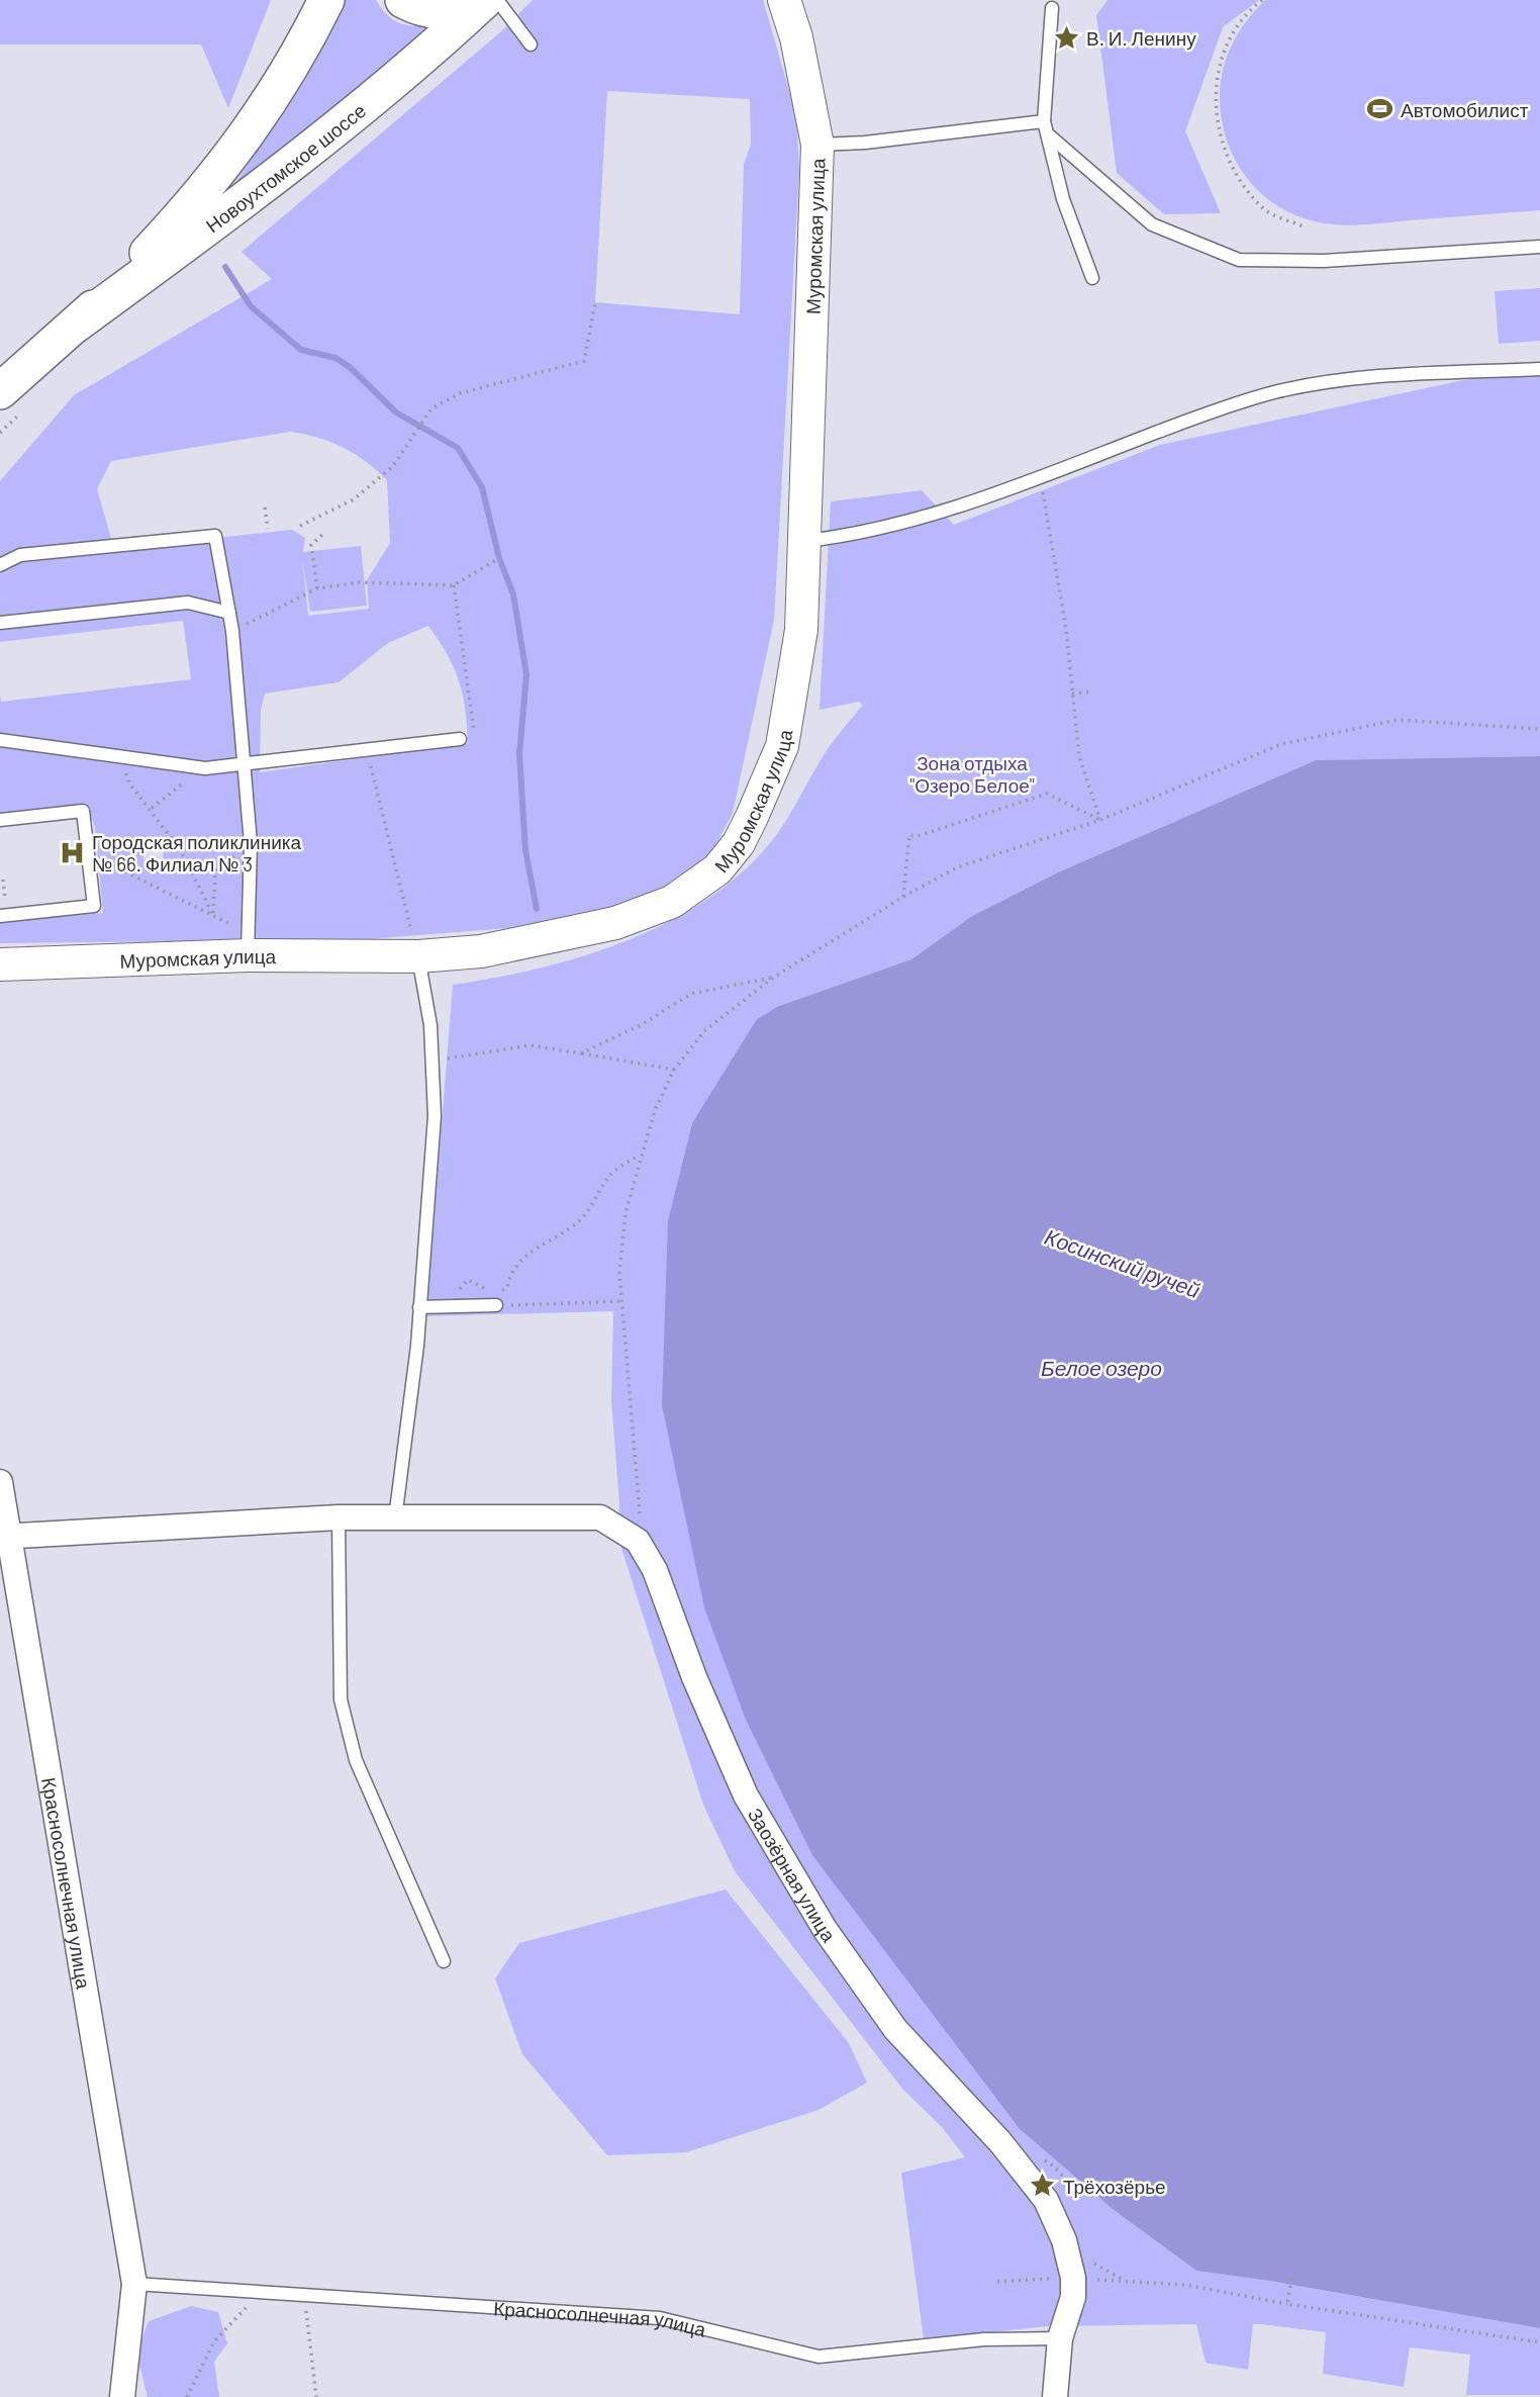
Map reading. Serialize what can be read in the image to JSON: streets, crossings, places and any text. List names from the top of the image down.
{
  "streets": {
    "main road": ["Новоухтомское шоссе"],
    "street": ["Муромская улица", "Заозёрная улица", "Красносолнечная улица"]
  },
  "crossings": [
    ["Заозёрная улица", "Красносолнечная улица"]
  ],
  "water": ["Косинский ручей", "Белое озеро"],
  "parks": ["Зона отдыха \"Озеро Белое\""],
  "places": {
    "place": ["В. И. Ленину", "Трёхозёрье"],
    "sports": ["Автомобилист"],
    "hospital": ["Городская поликлиника № 66. Филиал № 3"]
  }
}
